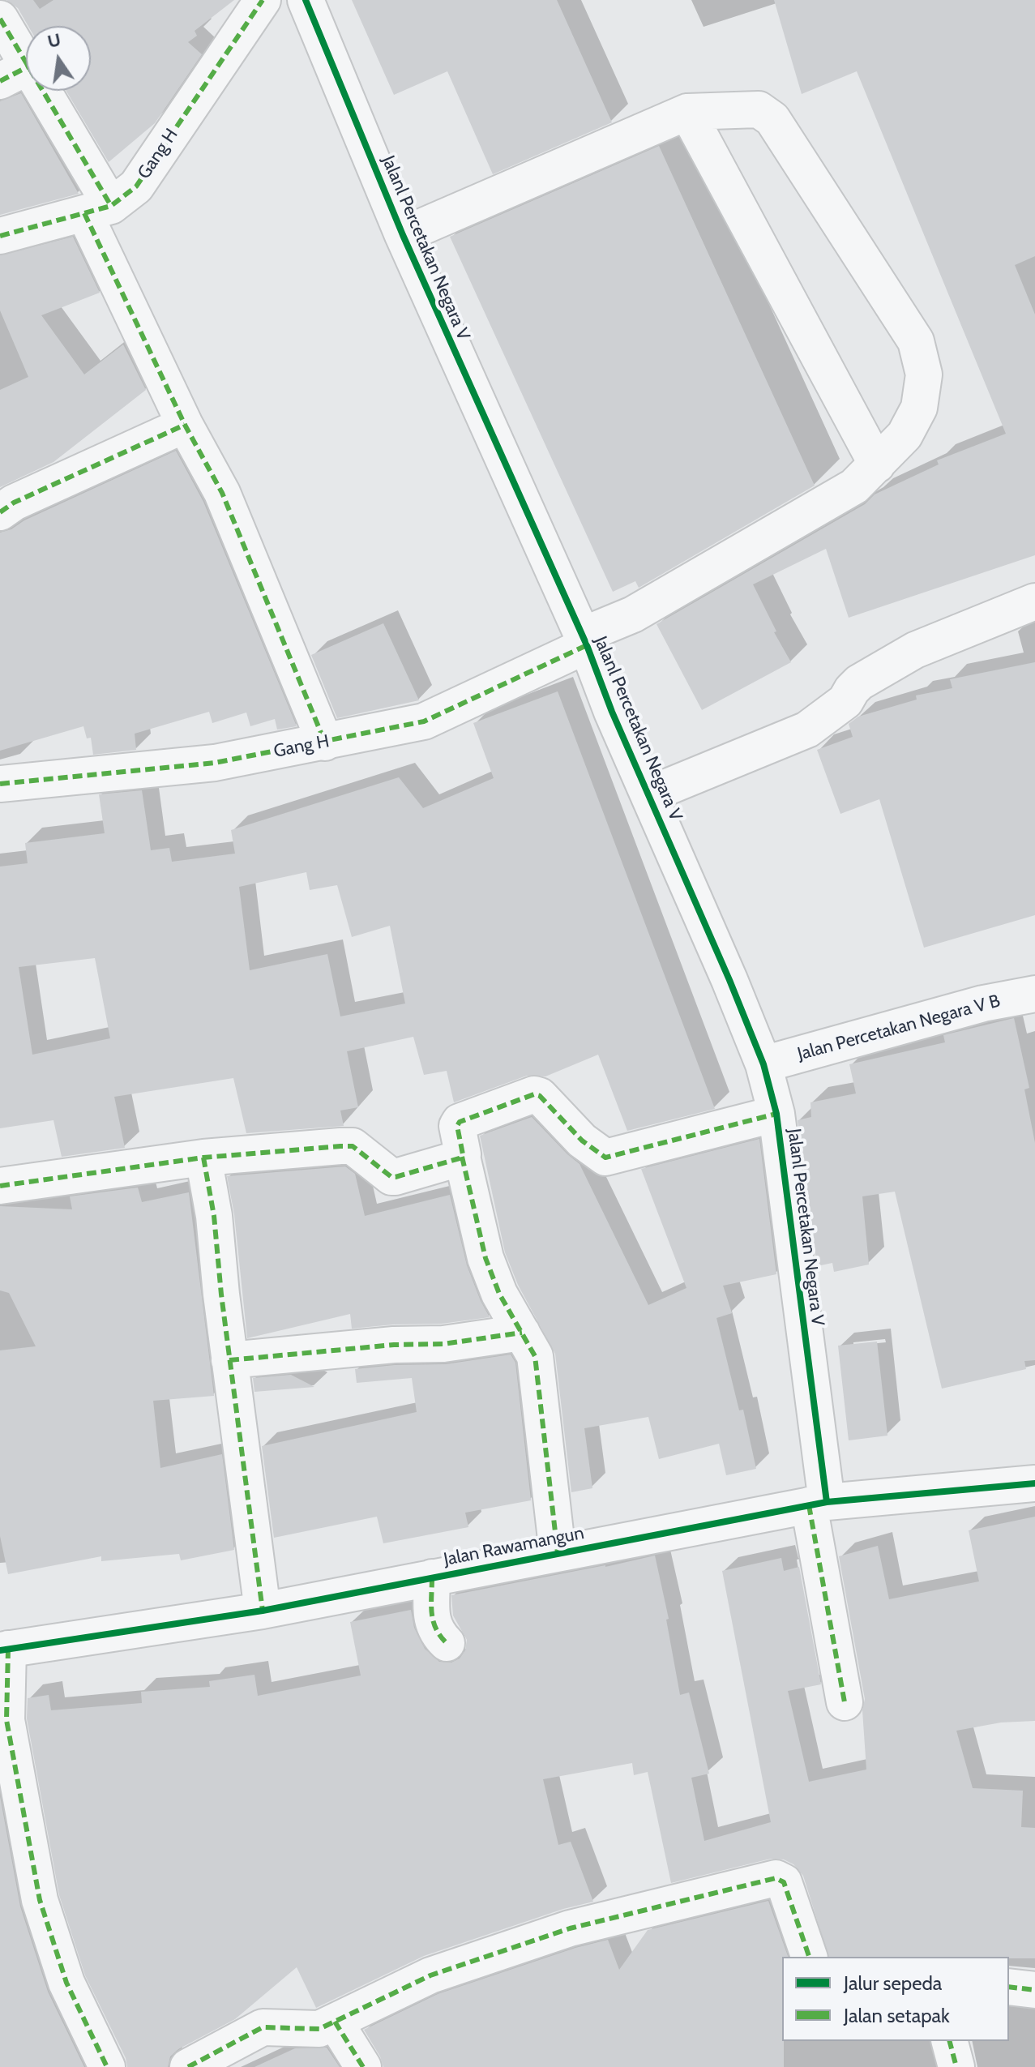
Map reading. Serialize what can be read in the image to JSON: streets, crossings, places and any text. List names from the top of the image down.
{
  "streets": {
    "street": [
      "Gang H",
      "Jalanl Percetakan Negara V",
      "Jalan Percetakan Negara V B",
      "Jalan Rawamangun"
    ]
  },
  "crossings": [
    ["Gang H", "Jalanl Percetakan Negara V"],
    ["Jalanl Percetakan Negara V", "Jalan Percetakan Negara V B"],
    ["Jalanl Percetakan Negara V", "Jalan Rawamangun"]
  ],
  "legend": ["Jalur sepeda", "Jalan setapak"],
  "north": "top"
}
